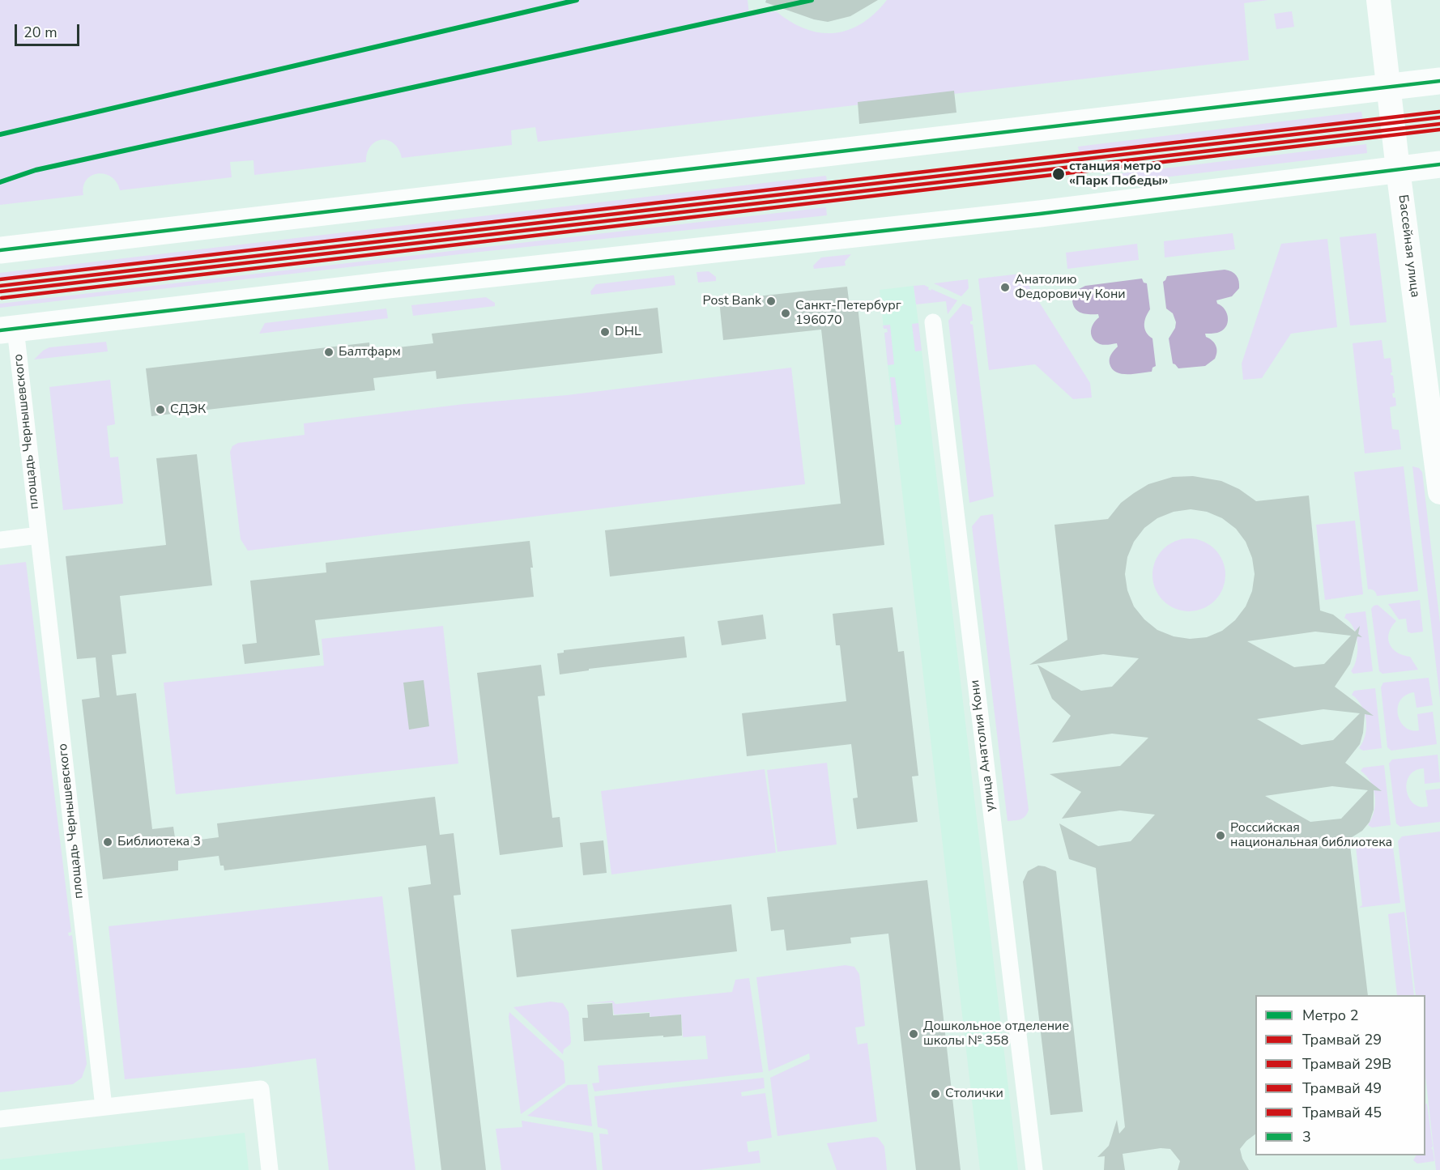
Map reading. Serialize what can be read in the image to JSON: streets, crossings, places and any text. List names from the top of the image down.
{
  "streets": {
    "street": ["Бассейная улица", "площадь Чернышевского", "улица Анатолия Кони"]
  },
  "places": [
    "станция метро «Парк Победы»",
    "Анатолию Федоровичу Кони",
    "Post Bank",
    "Санкт-Петербург 196070",
    "DHL",
    "Балтфарм",
    "СДЭК",
    "Российская национальная библиотека",
    "Библиотека 3",
    "Дошкольное отделение школы № 358",
    "Столички"
  ],
  "lines": [
    "metro line 2",
    "transit line 3",
    "tram line 49",
    "tram line 29",
    "tram line 29В",
    "tram line 45"
  ],
  "legend": [
    "Метро 2",
    "Трамвай 29",
    "Трамвай 29В",
    "Трамвай 49",
    "Трамвай 45",
    "3"
  ],
  "scale_bar": "20 m"
}
